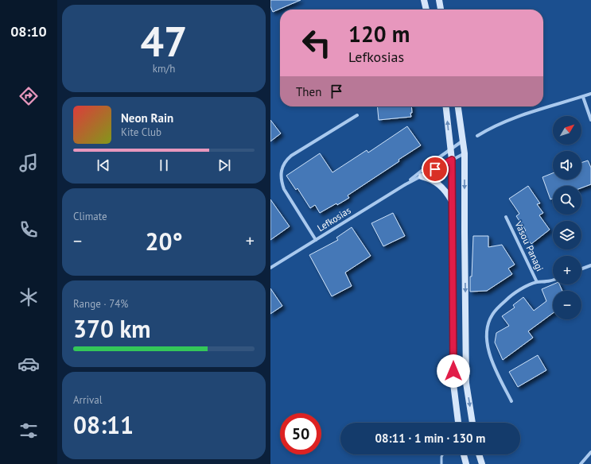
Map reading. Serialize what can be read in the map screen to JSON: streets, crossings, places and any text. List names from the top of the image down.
{
  "streets": {
    "street": ["Lefkosias", "Vasou Panagi"]
  },
  "north": "top right",
  "page": {
    "tabs": "08:10",
    "tile": [
      ["47", "km/h"],
      "Climate",
      ["Range · 74%", "370 km"],
      ["Arrival", "08:11"]
    ],
    "turn": ["120 m", "Lefkosias"],
    "then": "Then",
    "song": ["Neon Rain", "Kite Club"],
    "map_buttons": ["+", "−"],
    "heat": ["−", "20°", "+"],
    "limit": "50",
    "trip": "08:11 · 1 min · 130 m"
  }
}
